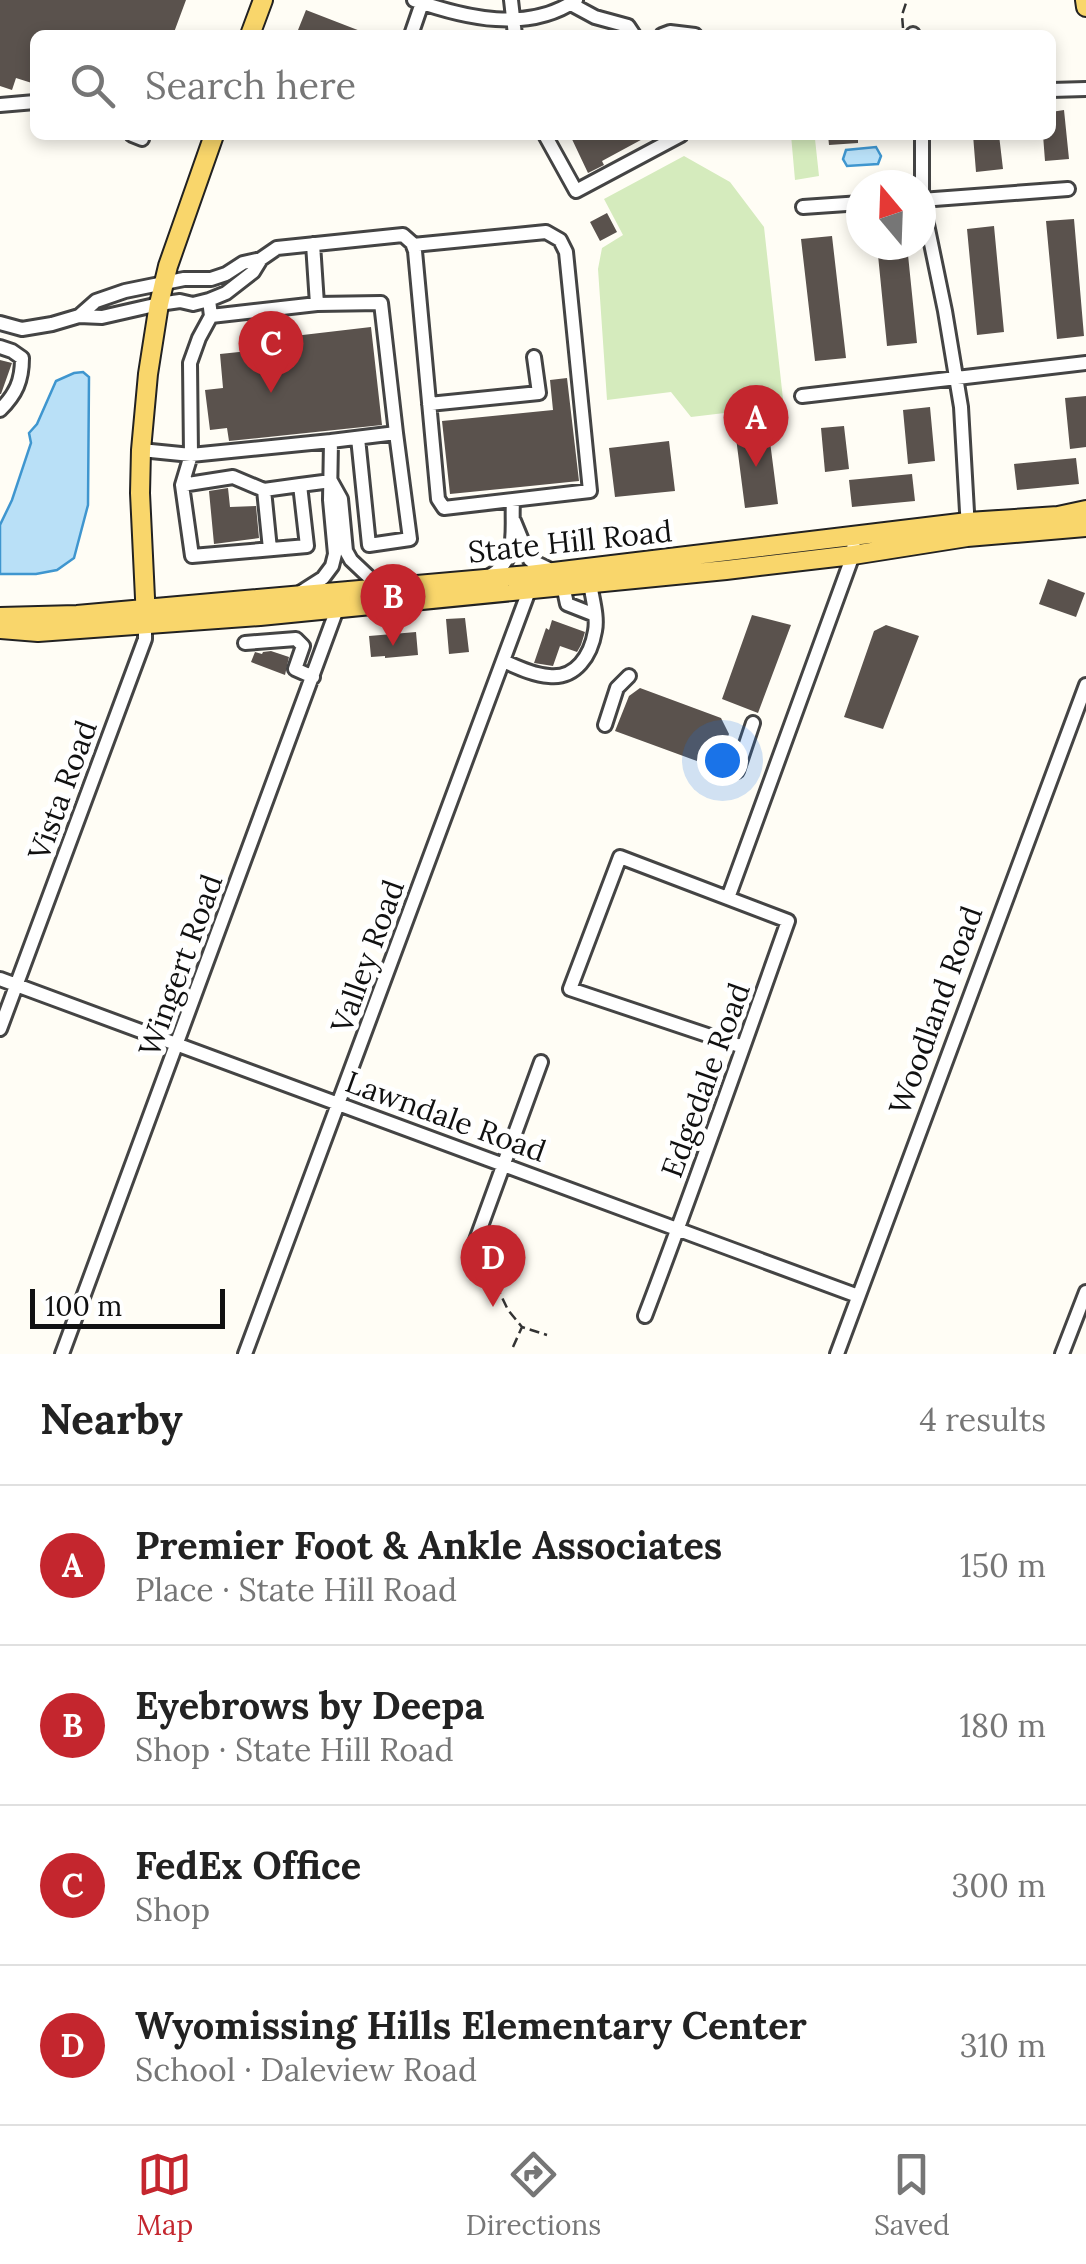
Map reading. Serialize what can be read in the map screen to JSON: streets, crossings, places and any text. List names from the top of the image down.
{
  "streets": {
    "main road": ["State Hill Road"],
    "street": [
      "Vista Road",
      "Valley Road",
      "Wingert Road",
      "Woodland Road",
      "Edgedale Road",
      "Lawndale Road"
    ]
  },
  "crossings": [
    ["State Hill Road", "Vista Road"],
    ["State Hill Road", "Valley Road"],
    ["State Hill Road", "Wingert Road"],
    ["Vista Road", "Lawndale Road"],
    ["Valley Road", "Lawndale Road"],
    ["Wingert Road", "Lawndale Road"],
    ["Woodland Road", "Lawndale Road"],
    ["Edgedale Road", "Lawndale Road"]
  ],
  "scale_bar": "100 m",
  "north": "top",
  "page": {
    "search": "Search here",
    "pins": [
      "C",
      "A",
      "B",
      "D"
    ],
    "scale": "100 m",
    "heading": ["Nearby", "4 results"],
    "list": [
      {
        "mark": "A",
        "name": "Premier Foot & Ankle Associates",
        "note": "Place · State Hill Road",
        "value": "150 m"
      },
      {
        "mark": "B",
        "name": "Eyebrows by Deepa",
        "note": "Shop · State Hill Road",
        "value": "180 m"
      },
      {
        "mark": "C",
        "name": "FedEx Office",
        "note": "Shop",
        "value": "300 m"
      },
      {
        "mark": "D",
        "name": "Wyomissing Hills Elementary Center",
        "note": "School · Daleview Road",
        "value": "310 m"
      }
    ],
    "nav": ["Map", "Directions", "Saved"]
  }
}
